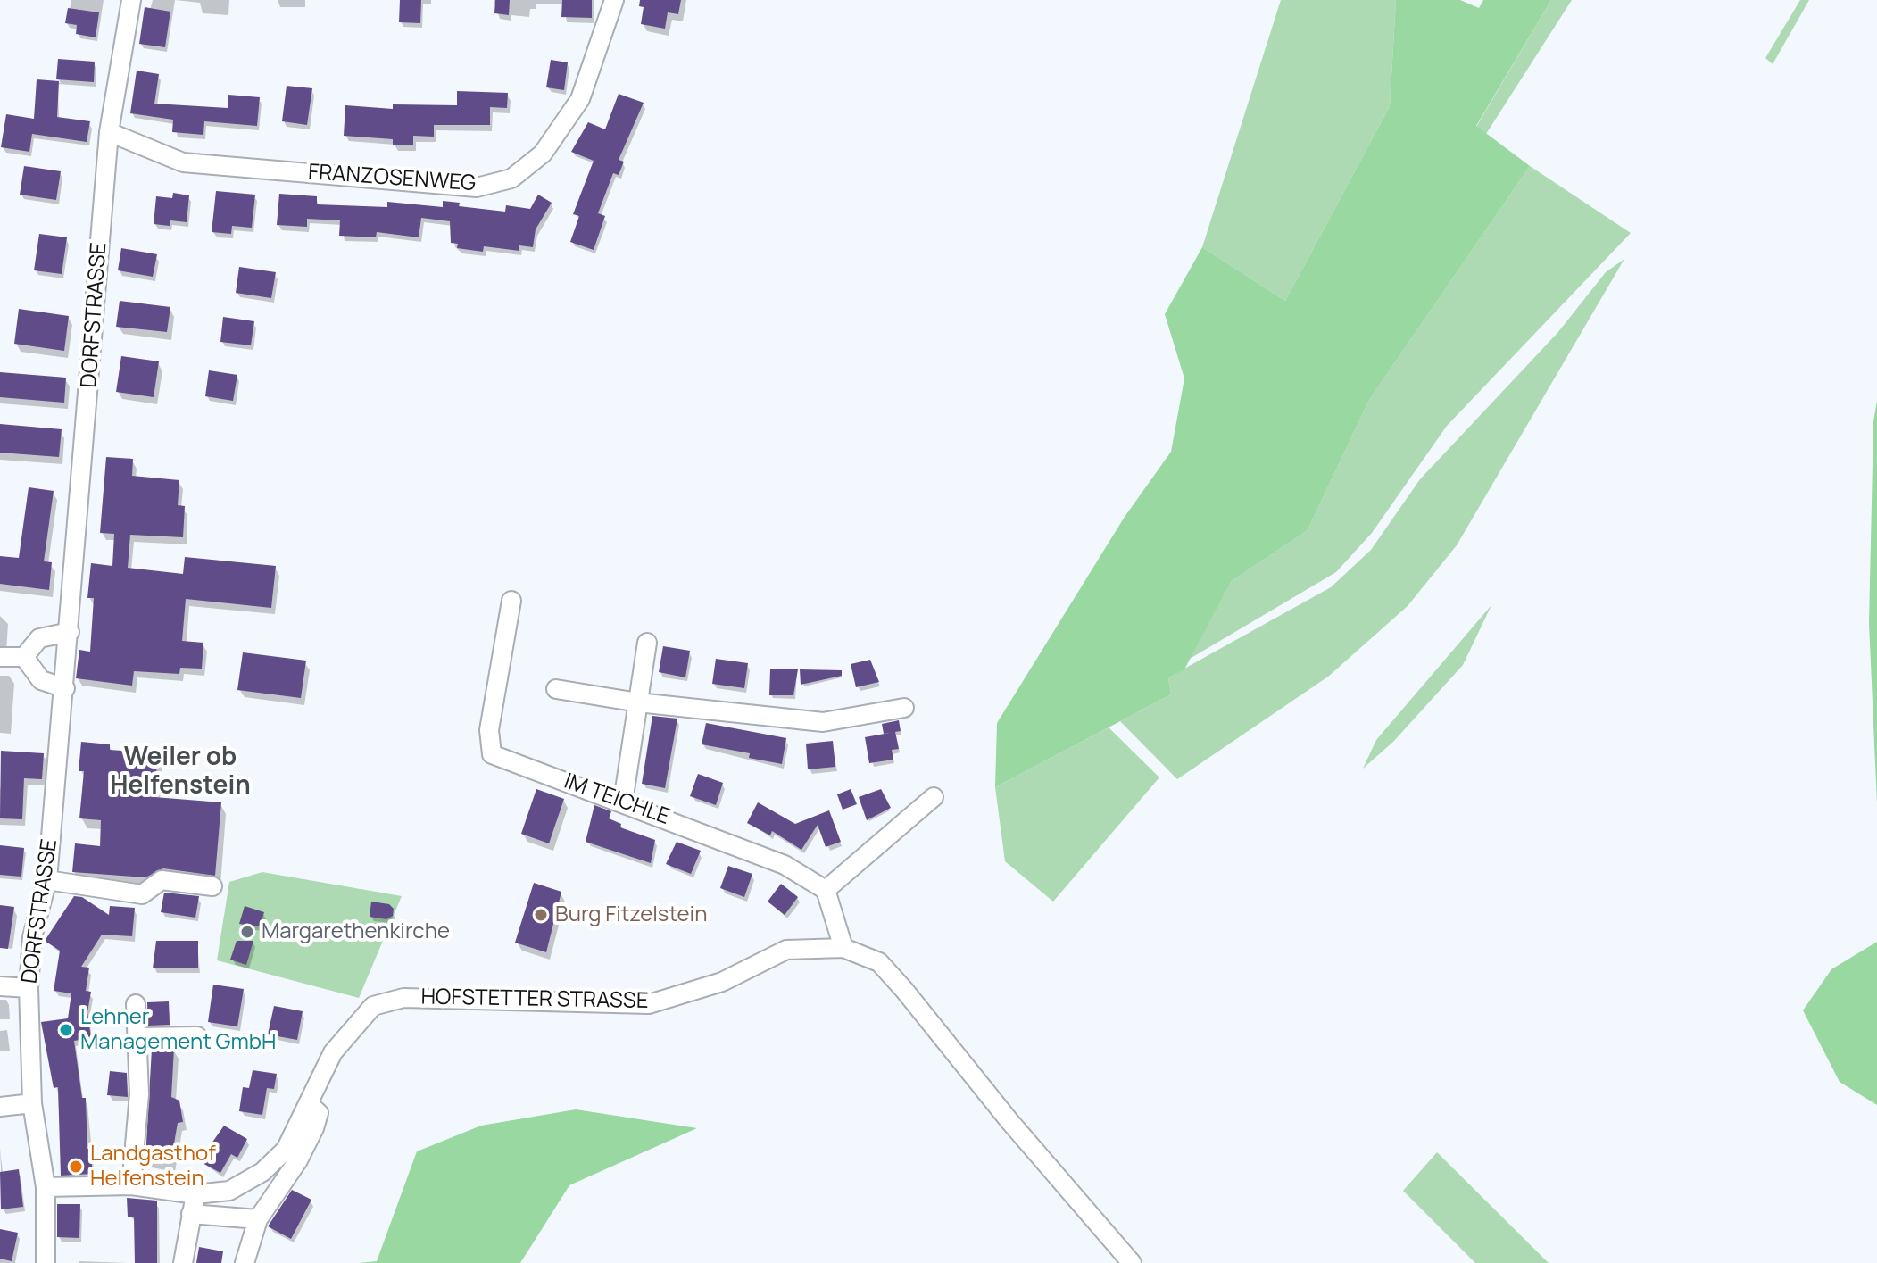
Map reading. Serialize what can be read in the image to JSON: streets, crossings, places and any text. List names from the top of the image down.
{
  "streets": {
    "street": [
      "FRANZOSENWEG",
      "DORFSTRASSE",
      "IM TEICHLE",
      "HOFSTETTER STRASSE"
    ]
  },
  "crossings": [
    ["FRANZOSENWEG", "DORFSTRASSE"],
    ["DORFSTRASSE", "HOFSTETTER STRASSE"]
  ],
  "districts": ["Weiler ob Helfenstein"],
  "places": [
    "Burg Fitzelstein",
    "Margarethenkirche",
    "Lehner Management GmbH",
    "Landgasthof Helfenstein"
  ]
}
